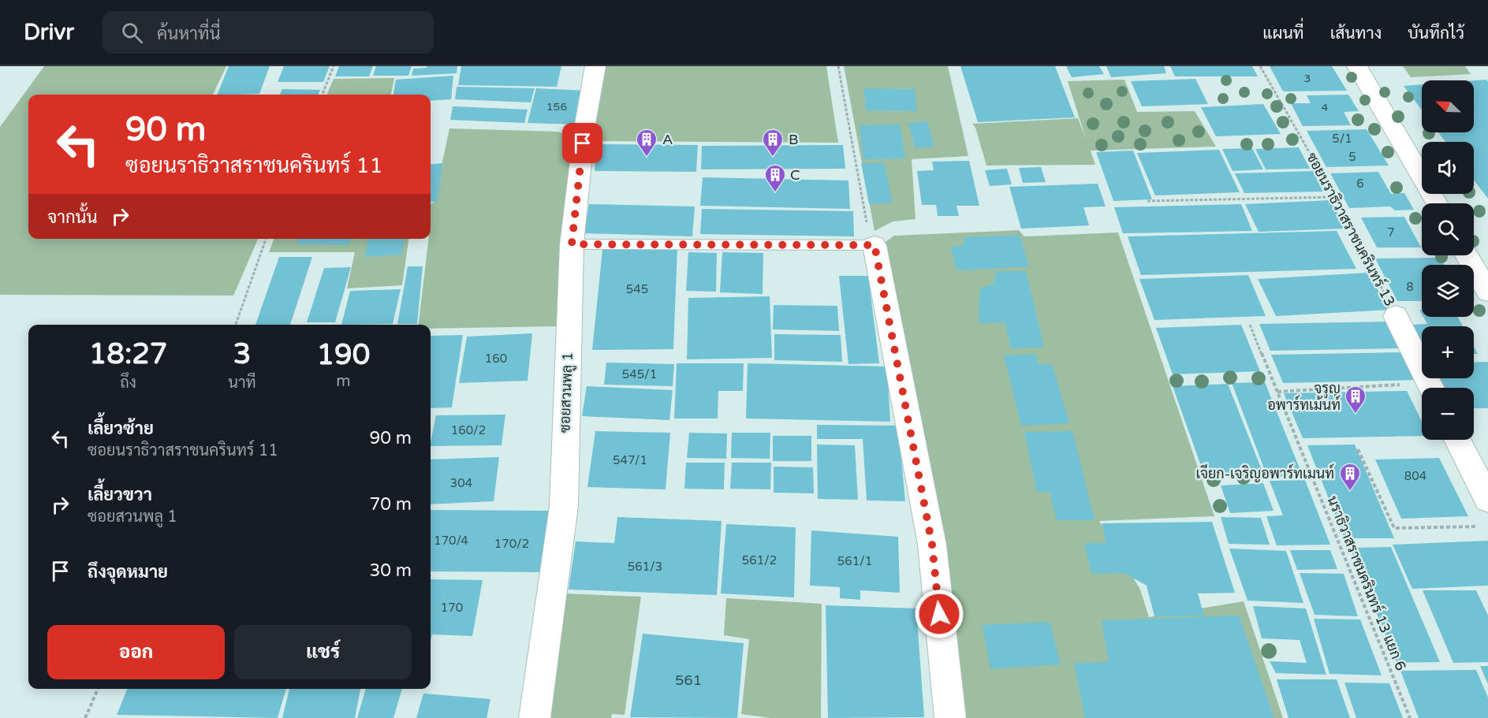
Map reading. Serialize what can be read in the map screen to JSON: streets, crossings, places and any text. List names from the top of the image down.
{
  "streets": {
    "street": ["ซอยนราธิวาสราชนครินทร์ 13", "ซอยสวนพลู 1"],
    "path": ["นราธิวาสราชนครินทร์ 13 แยก 6"]
  },
  "places": {
    "building": [
      "A",
      "B",
      "C",
      "จรูญ อพาร์ทเม้นท์",
      "เจียก-เจริญอพาร์ทเมนท์"
    ]
  },
  "house_numbers": [
    "3",
    "156",
    "4",
    "5/1",
    "5",
    "6",
    "7",
    "8",
    "545",
    "160",
    "545/1",
    "160/2",
    "547/1",
    "804",
    "304",
    "170/4",
    "170/2",
    "561/2",
    "561/1",
    "561/3",
    "170",
    "561"
  ],
  "north": "top left",
  "page": {
    "header": "Drivr",
    "search": "ค้นหาที่นี่",
    "nav": ["แผนที่", "เส้นทาง", "บันทึกไว้"],
    "map_buttons": ["+", "−"],
    "turn": ["90 m", "ซอยนราธิวาสราชนครินทร์ 11"],
    "then": "จากนั้น",
    "eta": [
      "18:27",
      "ถึง",
      "3",
      "นาที",
      "190",
      "m"
    ],
    "list": [
      {
        "name": "เลี้ยวซ้าย",
        "note": "ซอยนราธิวาสราชนครินทร์ 11",
        "value": "90 m"
      },
      {
        "name": "เลี้ยวขวา",
        "note": "ซอยสวนพลู 1",
        "value": "70 m"
      },
      {
        "name": "ถึงจุดหมาย",
        "value": "30 m"
      }
    ],
    "buttons": ["ออก", "แชร์"]
  }
}
